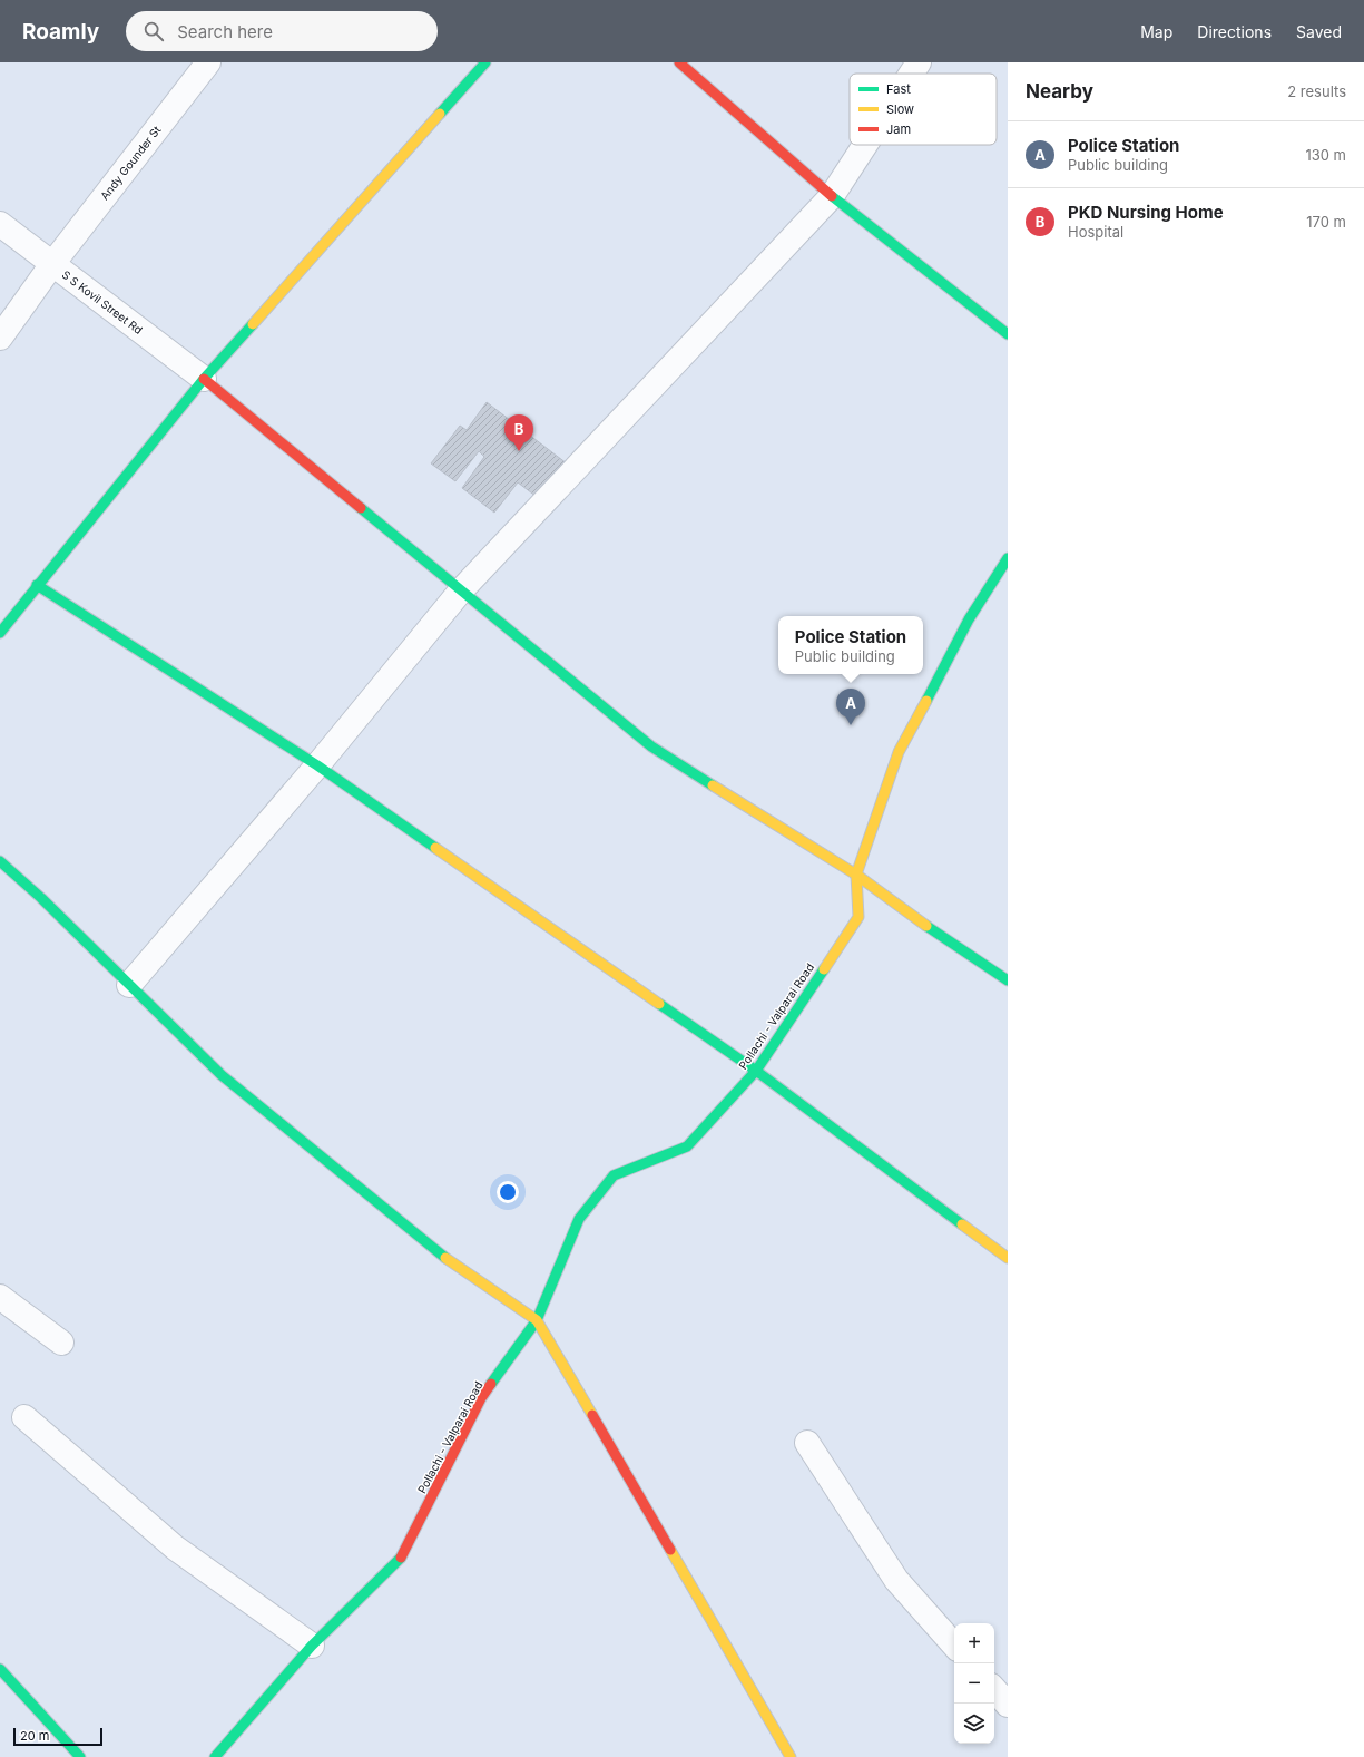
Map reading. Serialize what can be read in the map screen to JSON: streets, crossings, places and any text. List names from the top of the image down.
{
  "streets": {
    "street": ["Andy Gounder St", "S S Kovil Street Rd", "Pollachi - Valparai Road"]
  },
  "crossings": [
    ["Andy Gounder St", "S S Kovil Street Rd"]
  ],
  "legend": ["Fast", "Slow", "Jam"],
  "scale_bar": "20 m",
  "page": {
    "header": "Roamly",
    "search": "Search here",
    "nav": ["Map", "Directions", "Saved"],
    "heading": ["Nearby", "2 results"],
    "list": [
      {
        "mark": "A",
        "name": "Police Station",
        "note": "Public building",
        "value": "130 m"
      },
      {
        "mark": "B",
        "name": "PKD Nursing Home",
        "note": "Hospital",
        "value": "170 m"
      }
    ],
    "pins": ["B", "A"],
    "popup": ["Police Station", "Public building"],
    "map_buttons": ["+", "−"],
    "scale": "20 m"
  }
}
